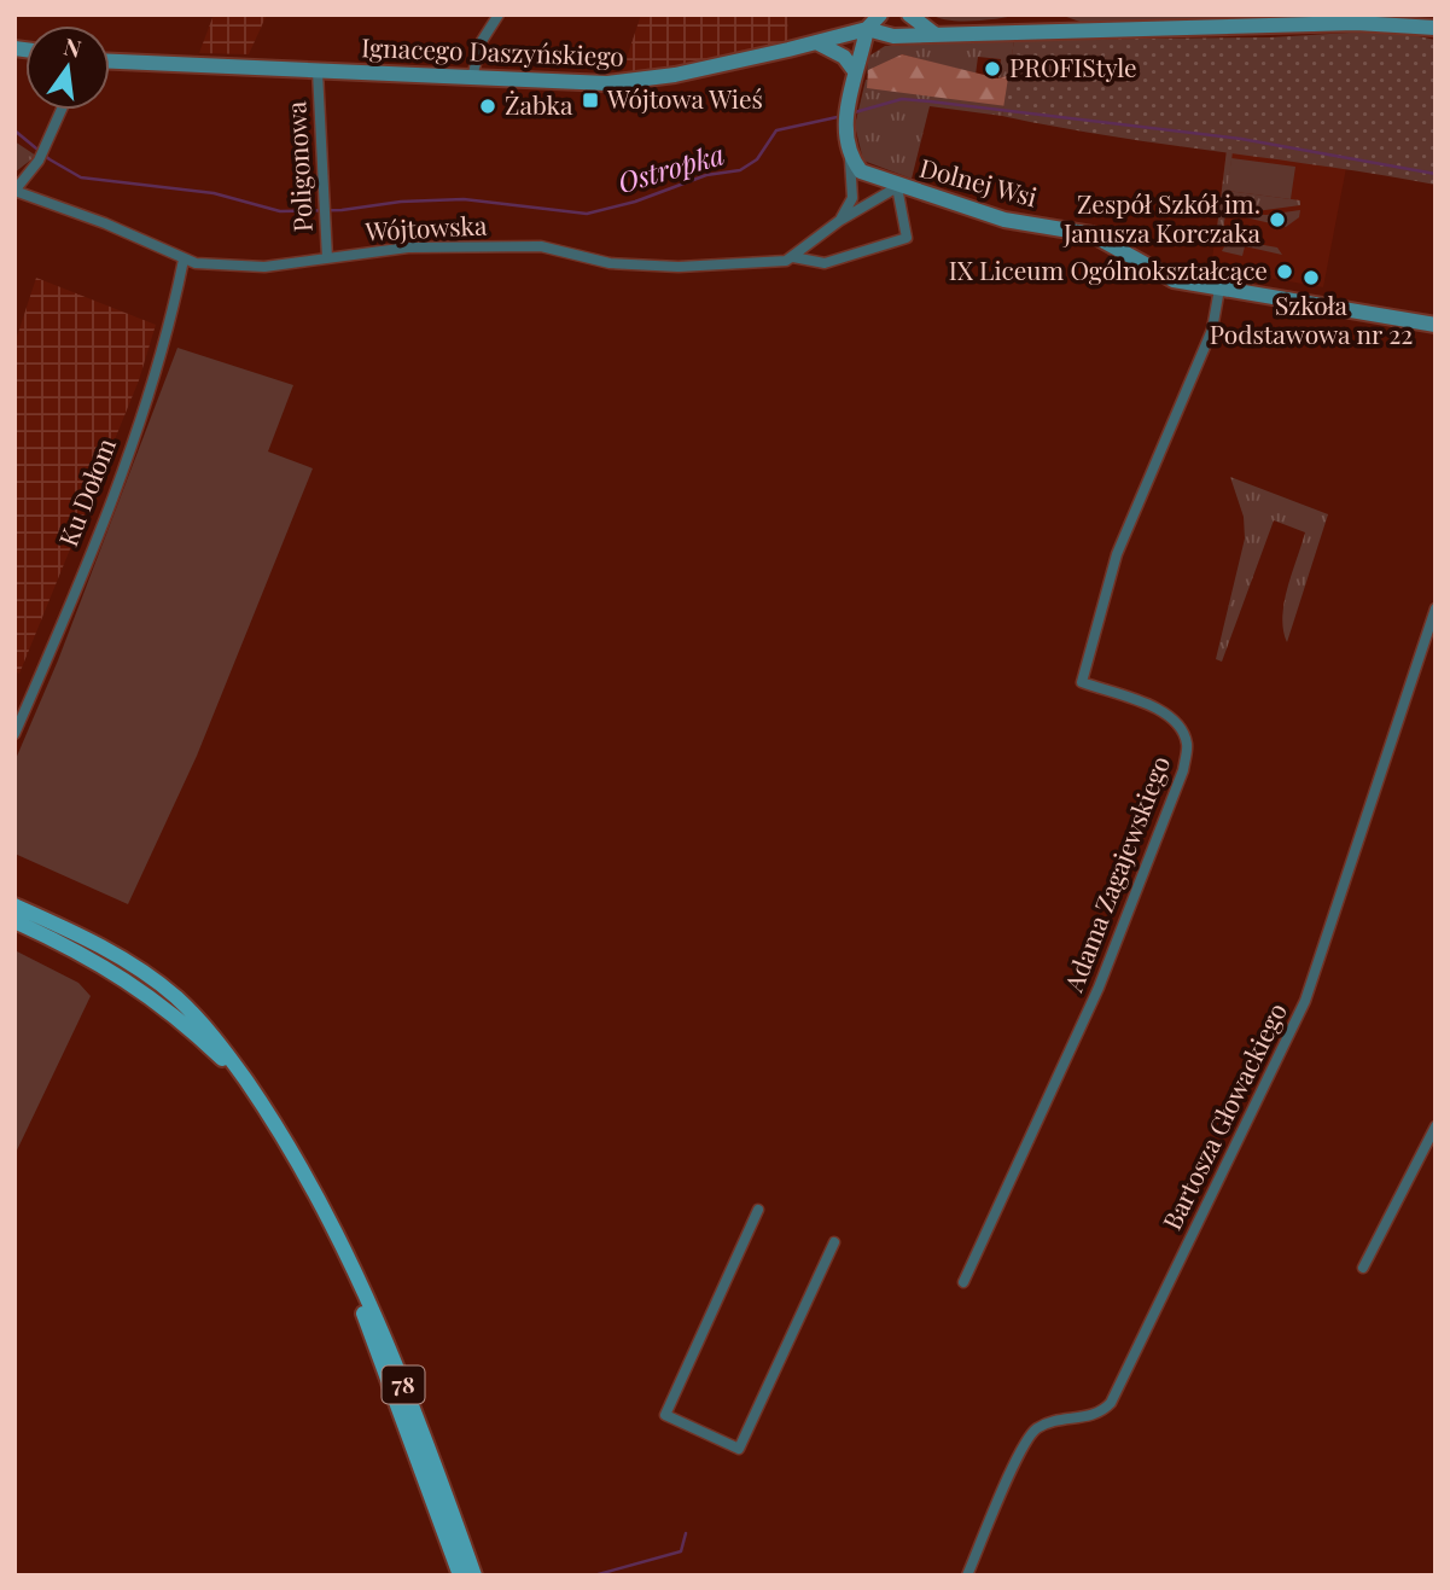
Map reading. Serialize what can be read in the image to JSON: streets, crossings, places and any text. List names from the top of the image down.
{
  "streets": {
    "main road": ["Ignacego Daszyńskiego", "Dolnej Wsi", "78"],
    "street": [
      "Poligonowa",
      "Wójtowska",
      "Ku Dołom",
      "Adama Zagajewskiego",
      "Bartosza Głowackiego"
    ]
  },
  "crossings": [
    ["Ignacego Daszyńskiego", "Poligonowa"],
    ["Poligonowa", "Wójtowska"],
    ["Dolnej Wsi", "Wójtowska"],
    ["Dolnej Wsi", "Adama Zagajewskiego"],
    ["Wójtowska", "Ku Dołom"]
  ],
  "water": ["Ostropka"],
  "places": {
    "other": [
      "PROFIStyle",
      "Żabka",
      "Zespół Szkół im. Janusza Korczaka",
      "IX Liceum Ogólnokształcące",
      "Szkoła Podstawowa nr 22"
    ],
    "transit": ["Wójtowa Wieś"]
  },
  "north": "top"
}
